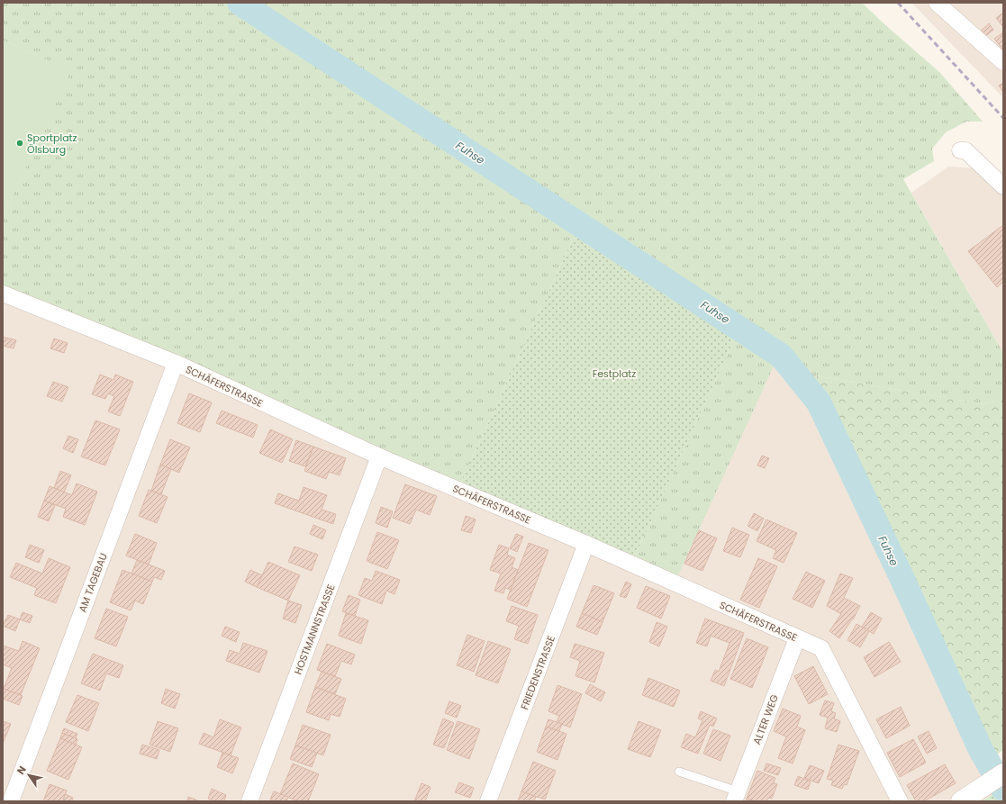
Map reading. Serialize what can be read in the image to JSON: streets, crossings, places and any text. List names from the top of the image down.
{
  "streets": {
    "street": [
      "SCHÄFERSTRASSE",
      "AM TAGEBAU",
      "HOSTMANNSTRASSE",
      "FRIEDENSTRASSE",
      "ALTER WEG"
    ]
  },
  "crossings": [
    ["SCHÄFERSTRASSE", "AM TAGEBAU"],
    ["SCHÄFERSTRASSE", "HOSTMANNSTRASSE"],
    ["SCHÄFERSTRASSE", "FRIEDENSTRASSE"],
    ["SCHÄFERSTRASSE", "ALTER WEG"]
  ],
  "water": ["Fuhse"],
  "parks": ["Festplatz"],
  "places": ["Sportplatz Ölsburg"],
  "north": "top left"
}
